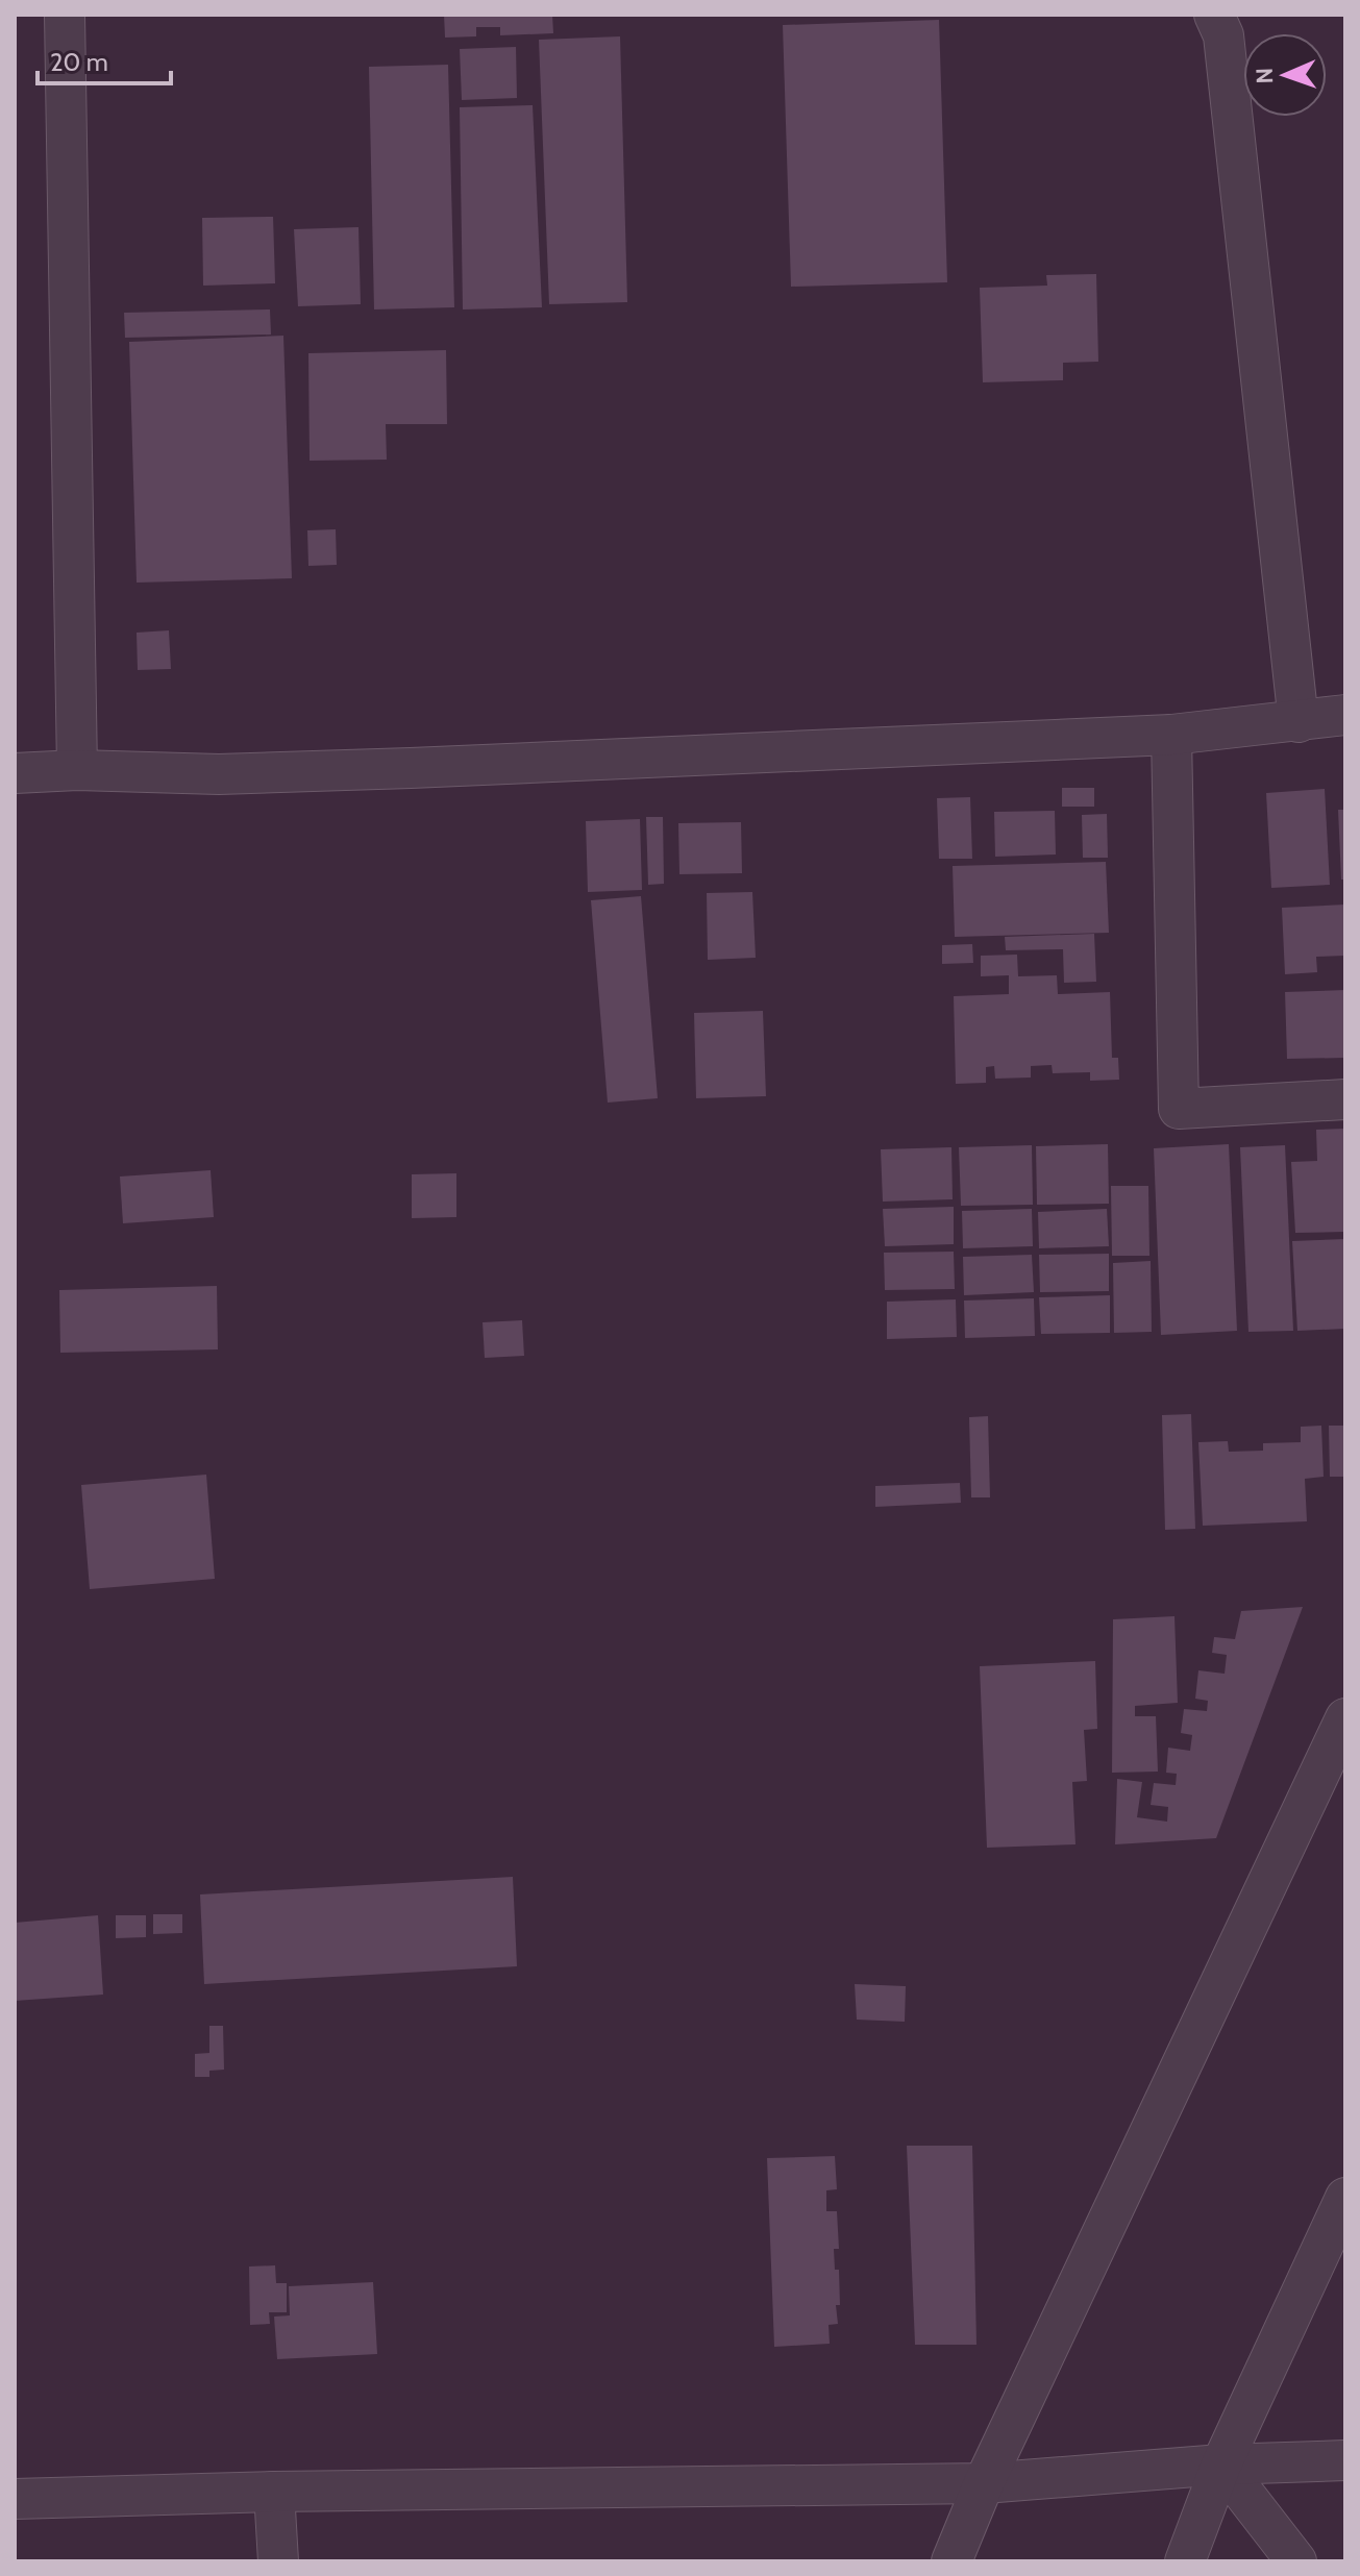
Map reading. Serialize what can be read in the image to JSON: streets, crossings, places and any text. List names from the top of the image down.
{
  "scale_bar": "20 m",
  "north": "left"
}
